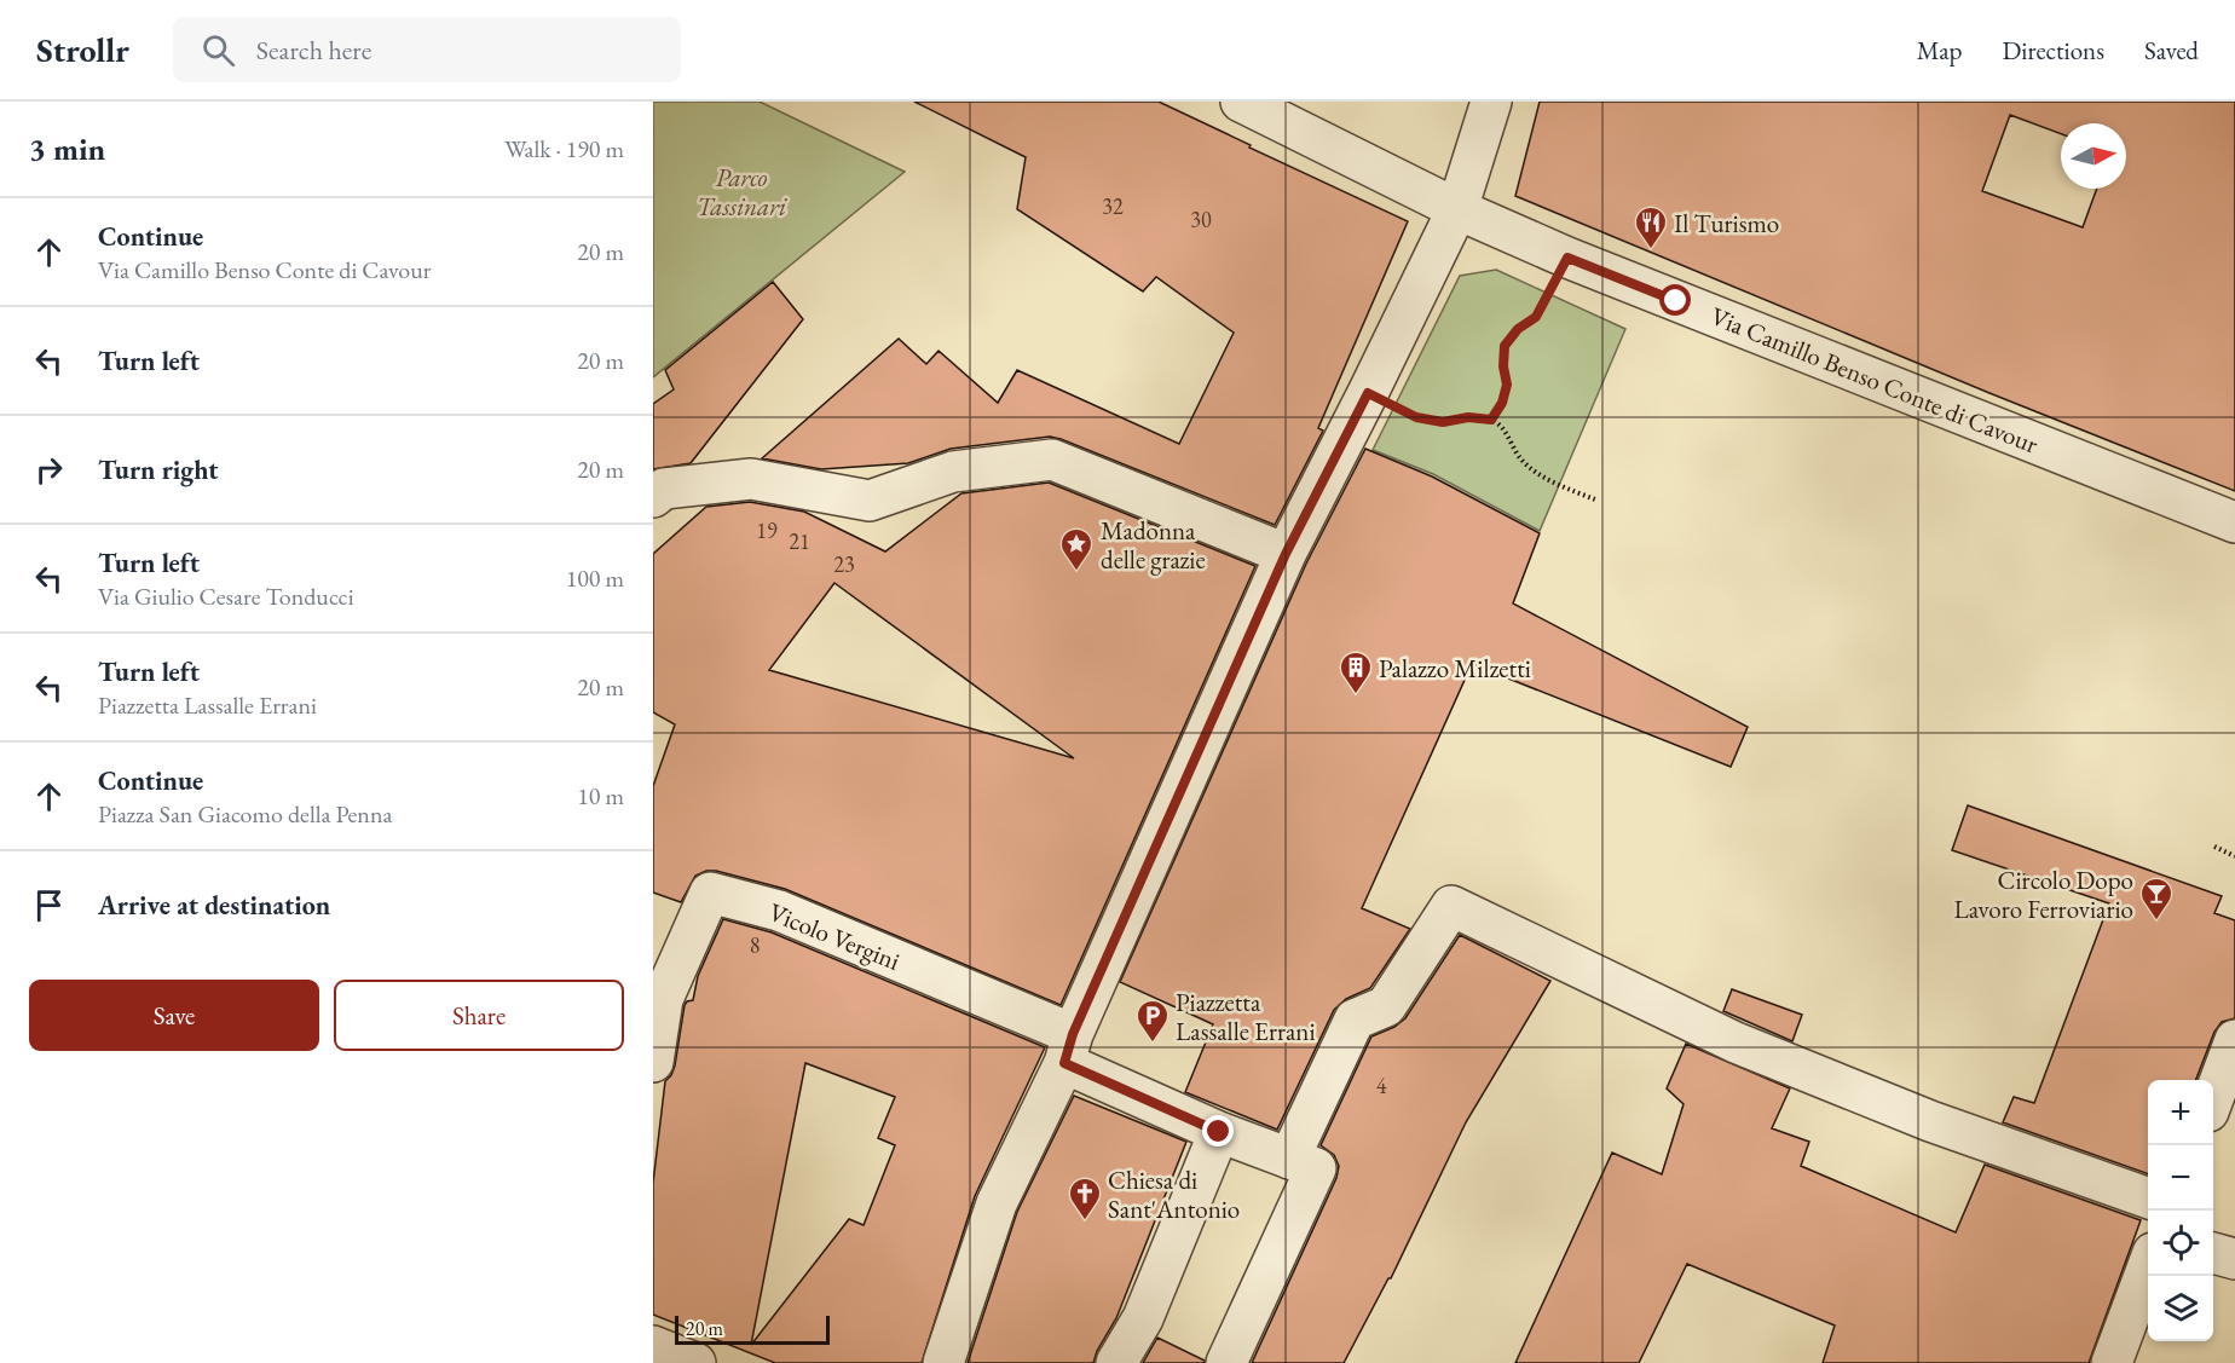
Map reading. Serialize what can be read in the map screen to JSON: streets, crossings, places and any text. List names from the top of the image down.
{
  "streets": {
    "street": ["Via Camillo Benso Conte di Cavour", "Vicolo Vergini"]
  },
  "parks": ["Parco Tassinari"],
  "places": {
    "restaurant": ["Il Turismo"],
    "place": ["Madonna delle grazie"],
    "building": ["Palazzo Milzetti"],
    "bar": ["Circolo Dopo Lavoro Ferroviario"],
    "parking": ["Piazzetta Lassalle Errani"],
    "church": ["Chiesa di Sant'Antonio"]
  },
  "house_numbers": [
    "32",
    "30",
    "19",
    "21",
    "23",
    "8",
    "4"
  ],
  "scale_bar": "20 m",
  "north": "right",
  "page": {
    "header": "Strollr",
    "search": "Search here",
    "nav": ["Map", "Directions", "Saved"],
    "heading": ["3 min", "Walk · 190 m"],
    "list": [
      ["Continue", "Via Camillo Benso Conte di Cavour", "20 m"],
      ["Turn left", "20 m"],
      ["Turn right", "20 m"],
      ["Turn left", "Via Giulio Cesare Tonducci", "100 m"],
      ["Turn left", "Piazzetta Lassalle Errani", "20 m"],
      ["Continue", "Piazza San Giacomo della Penna", "10 m"],
      "Arrive at destination"
    ],
    "buttons": ["Save", "Share"],
    "map_buttons": ["+", "−"],
    "scale": "20 m"
  }
}
